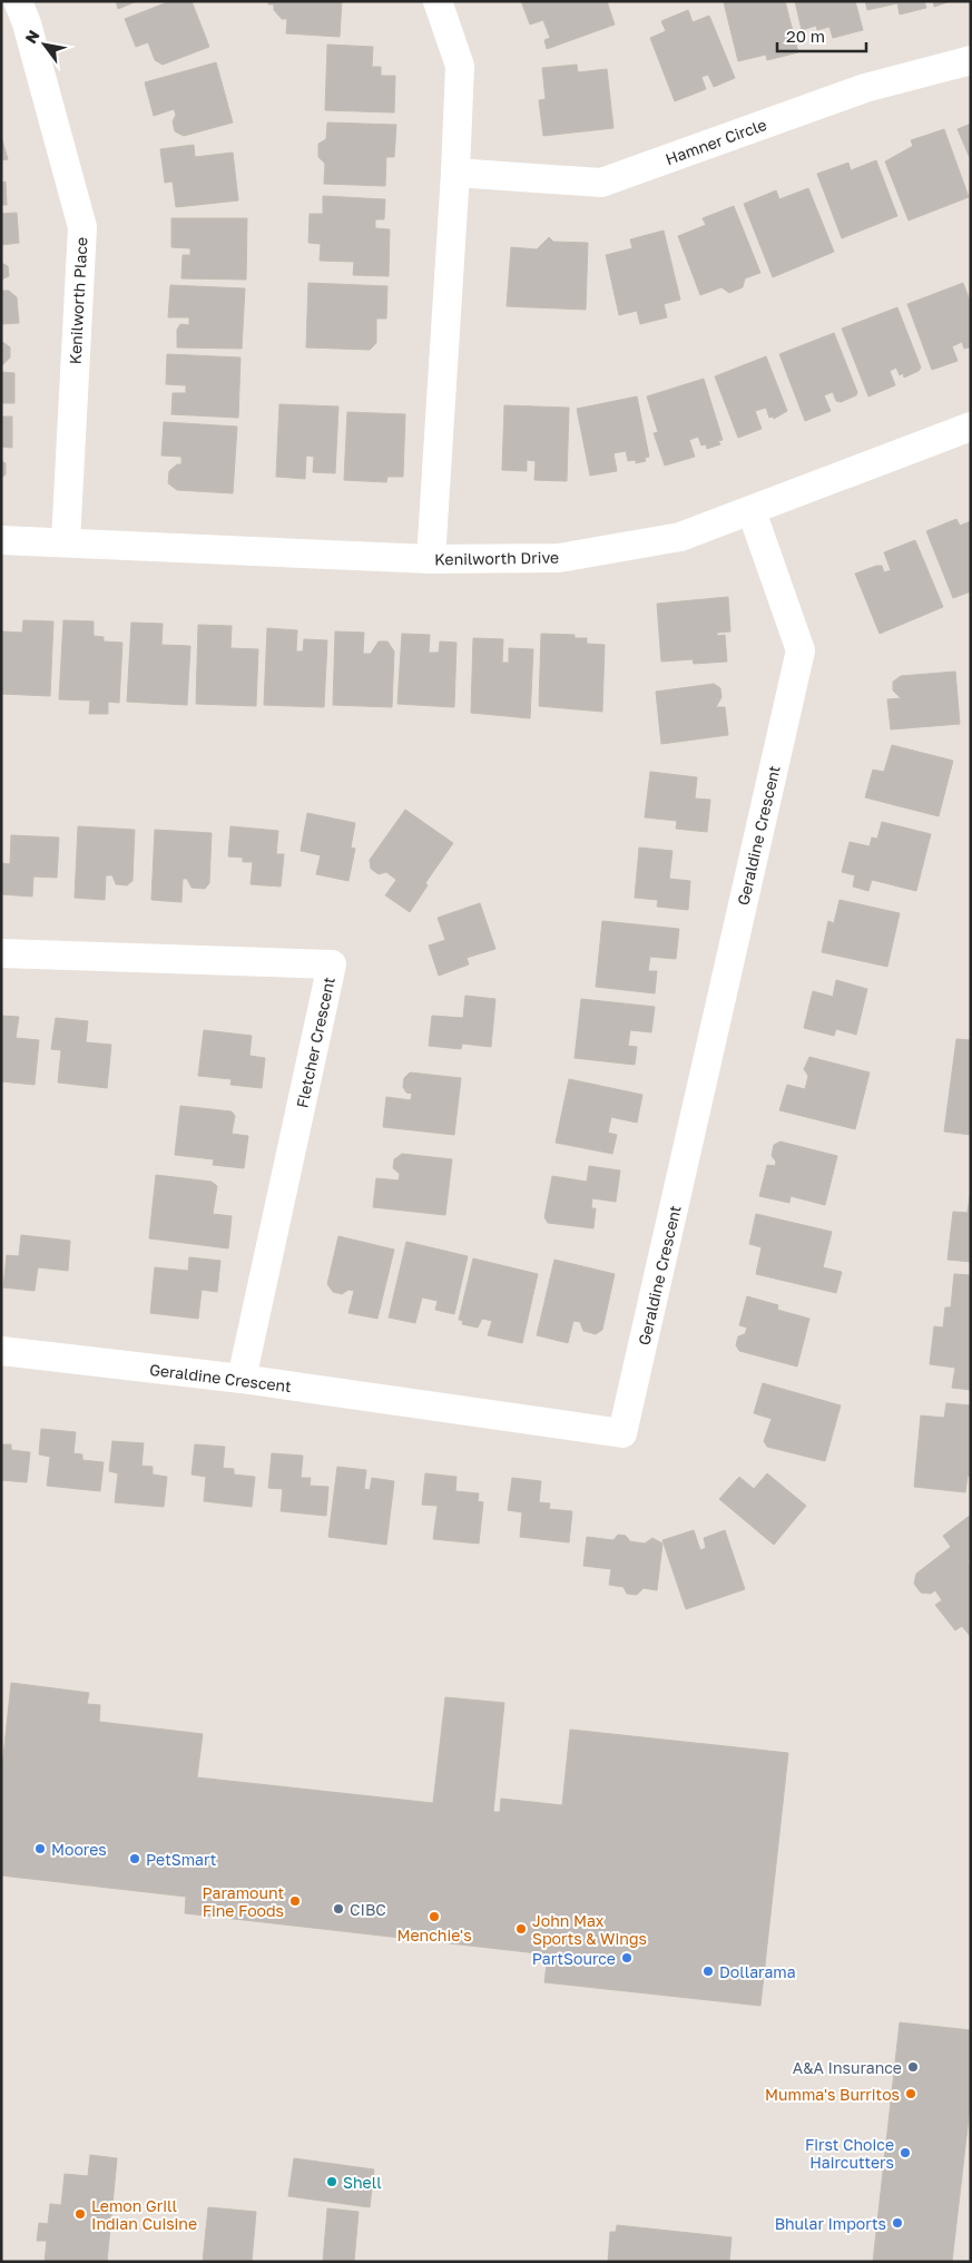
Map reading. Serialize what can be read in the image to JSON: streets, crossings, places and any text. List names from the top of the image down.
{
  "streets": {
    "street": [
      "Hamner Circle",
      "Kenilworth Place",
      "Kenilworth Drive",
      "Geraldine Crescent",
      "Fletcher Crescent"
    ]
  },
  "crossings": [
    ["Kenilworth Place", "Kenilworth Drive"],
    ["Kenilworth Drive", "Geraldine Crescent"],
    ["Geraldine Crescent", "Fletcher Crescent"]
  ],
  "places": [
    "Moores",
    "PetSmart",
    "Paramount Fine Foods",
    "CIBC",
    "Menchie's",
    "John Max Sports & Wings",
    "PartSource",
    "Dollarama",
    "A&A Insurance",
    "Mumma's Burritos",
    "First Choice Haircutters",
    "Shell",
    "Lemon Grill Indian Cuisine",
    "Bhular Imports"
  ],
  "scale_bar": "20 m",
  "north": "top left"
}
